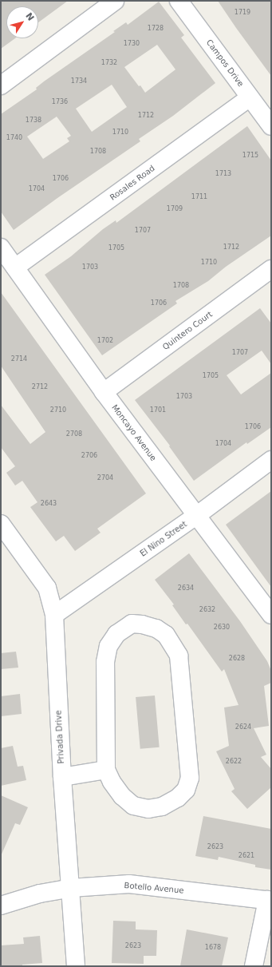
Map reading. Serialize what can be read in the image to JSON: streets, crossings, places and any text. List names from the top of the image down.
{
  "streets": {
    "street": [
      "Campos Drive",
      "Rosales Road",
      "Quintero Court",
      "Moncayo Avenue",
      "El Nino Street",
      "Privada Drive",
      "Botello Avenue"
    ]
  },
  "crossings": [
    ["Campos Drive", "Rosales Road"],
    ["Rosales Road", "Moncayo Avenue"],
    ["Quintero Court", "Moncayo Avenue"],
    ["Moncayo Avenue", "El Nino Street"],
    ["El Nino Street", "Privada Drive"],
    ["Privada Drive", "Botello Avenue"]
  ],
  "house_numbers": [
    "1719",
    "1728",
    "1730",
    "1732",
    "1734",
    "1736",
    "1712",
    "1738",
    "1710",
    "1740",
    "1708",
    "1715",
    "1713",
    "1706",
    "1704",
    "1711",
    "1709",
    "1707",
    "1712",
    "1705",
    "1710",
    "1703",
    "1708",
    "1706",
    "1702",
    "1707",
    "2714",
    "1705",
    "2712",
    "1703",
    "2710",
    "1701",
    "1706",
    "2708",
    "1704",
    "2706",
    "2704",
    "2643",
    "2634",
    "2632",
    "2630",
    "2628",
    "2624",
    "2622",
    "2623",
    "2621",
    "2623",
    "1678"
  ],
  "north": "top right"
}
